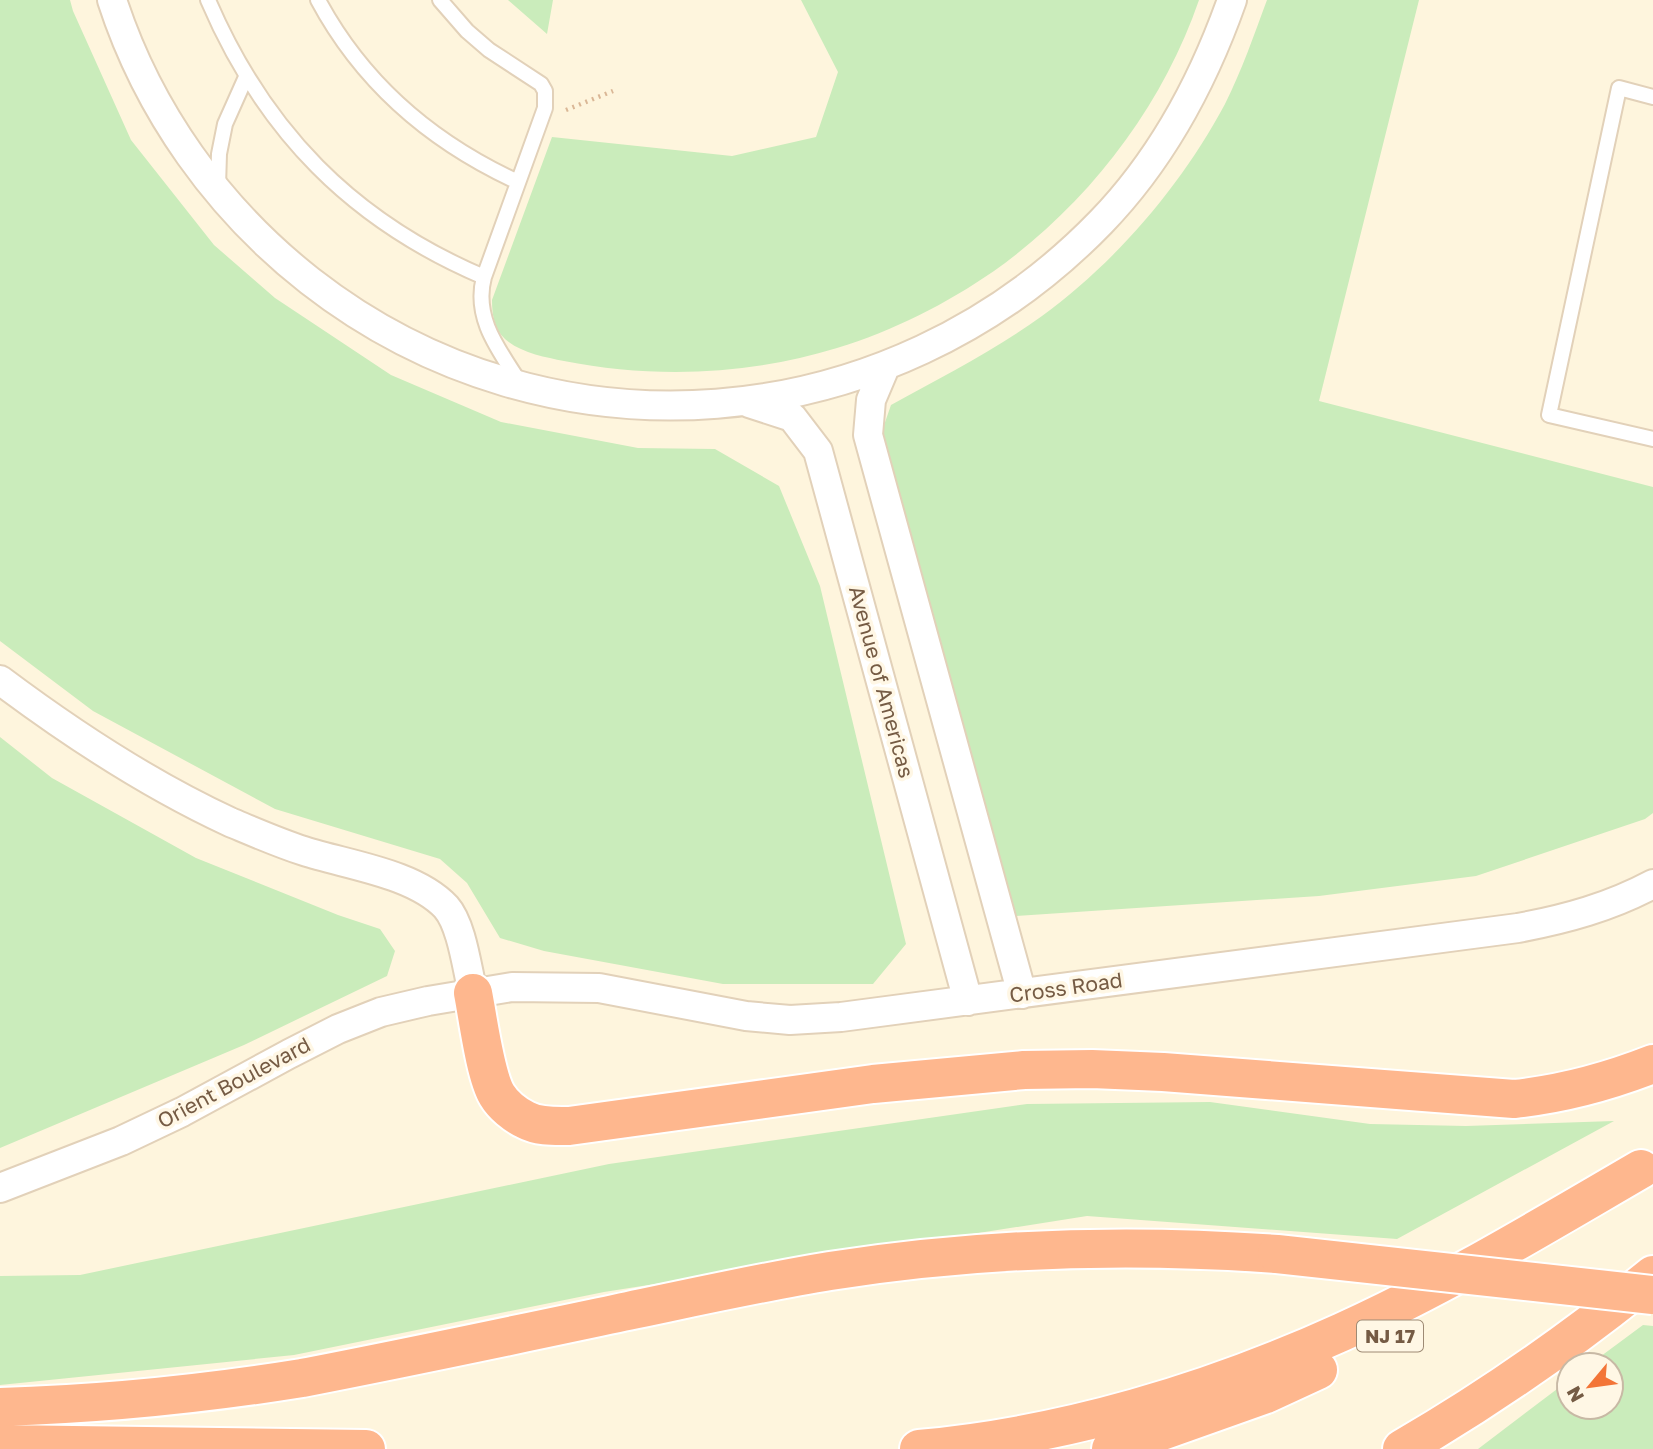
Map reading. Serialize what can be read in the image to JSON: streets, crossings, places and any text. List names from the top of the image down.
{
  "streets": {
    "highway": ["NJ 17"],
    "street": ["Avenue of Americas", "Cross Road", "Orient Boulevard"]
  },
  "crossings": [
    ["Avenue of Americas", "Cross Road"],
    ["Cross Road", "Orient Boulevard"]
  ],
  "north": "bottom left"
}
